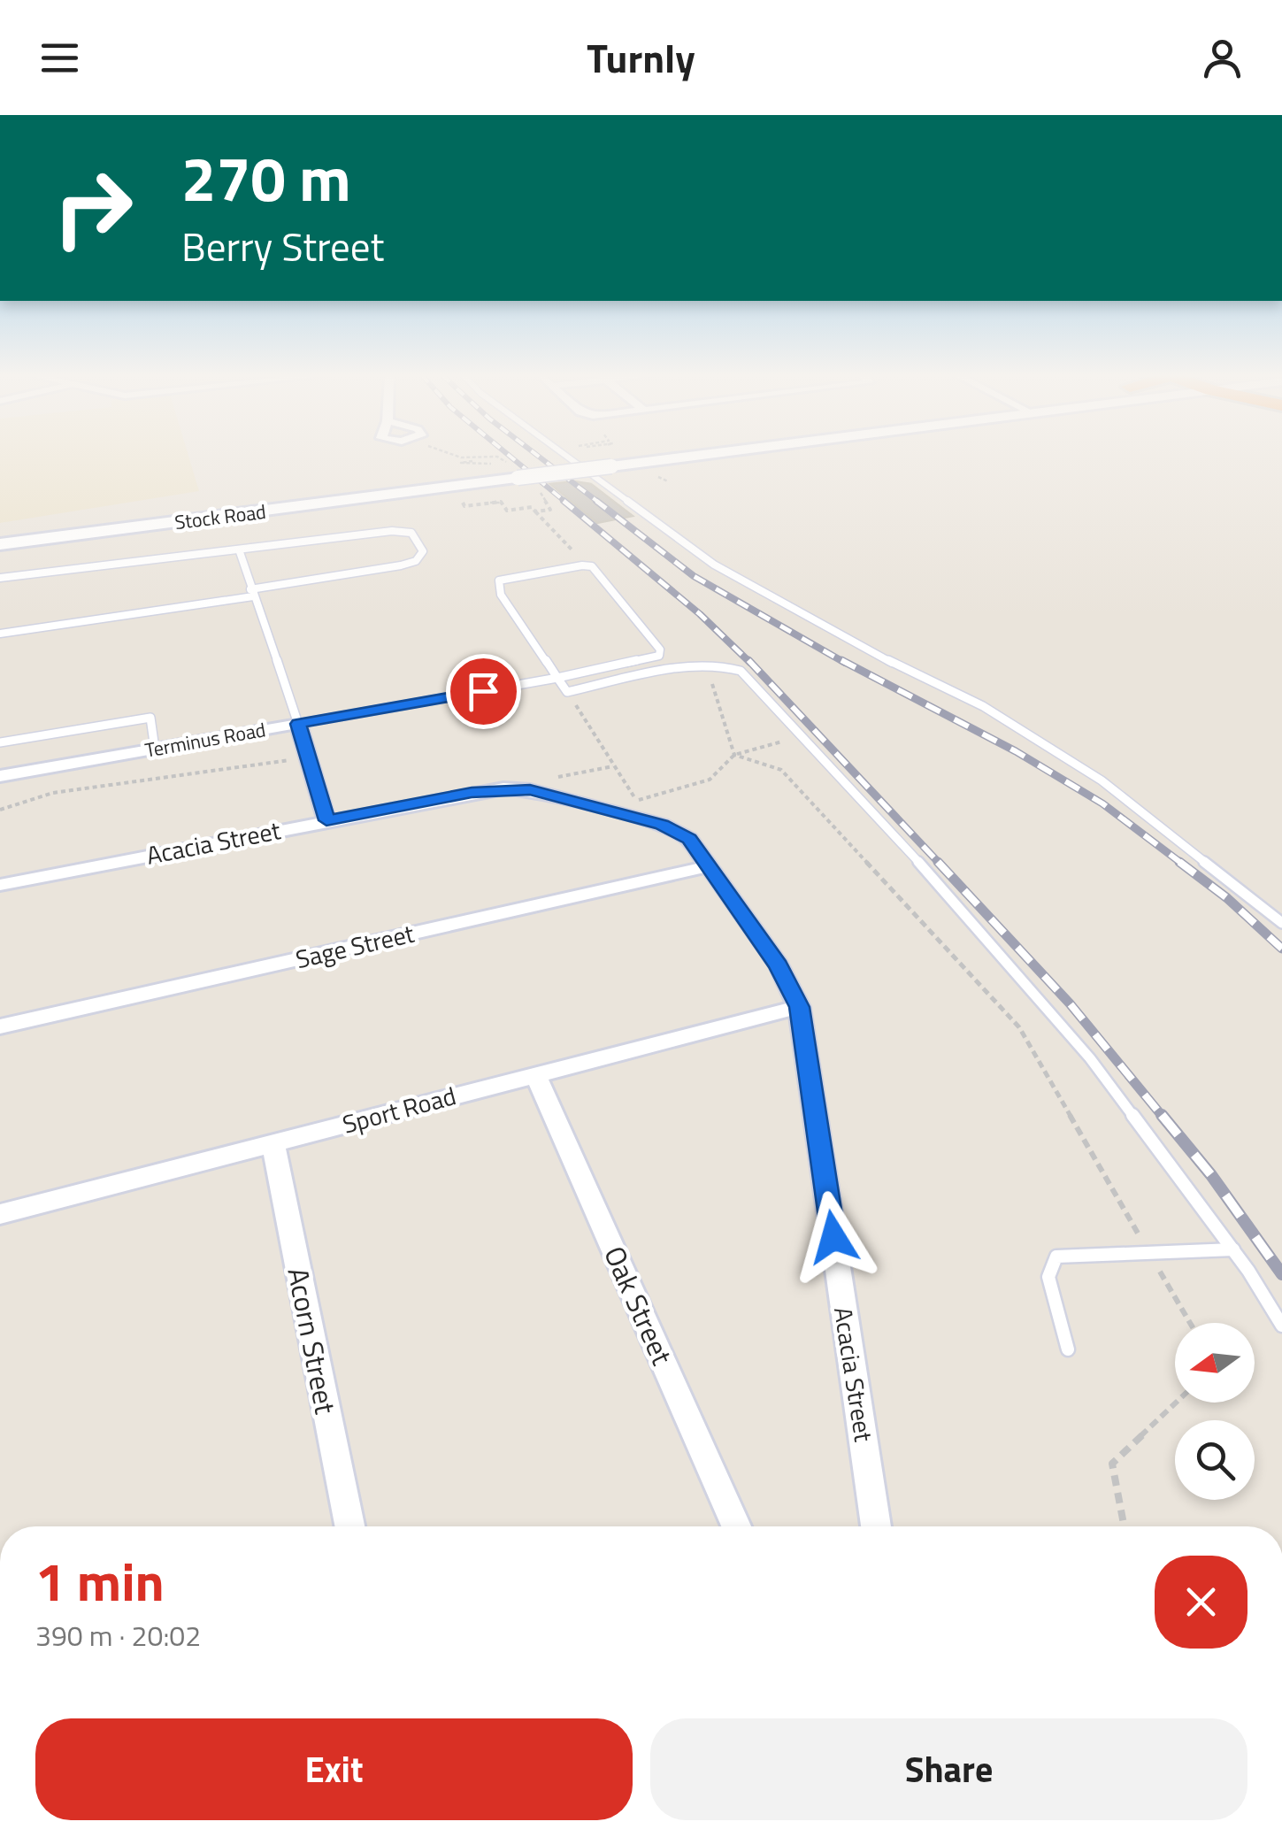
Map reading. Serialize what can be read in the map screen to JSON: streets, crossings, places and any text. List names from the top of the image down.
{
  "streets": {
    "main road": ["Stock Road"],
    "street": [
      "Terminus Road",
      "Acacia Street",
      "Sage Street",
      "Sport Road",
      "Oak Street",
      "Acorn Street"
    ]
  },
  "crossings": [
    ["Acacia Street", "Sage Street"],
    ["Acacia Street", "Sport Road"],
    ["Sport Road", "Oak Street"],
    ["Sport Road", "Acorn Street"]
  ],
  "north": "left",
  "page": {
    "header": "Turnly",
    "turn": ["270 m", "Berry Street"],
    "heading": ["1 min", "390 m · 20:02"],
    "buttons": ["Exit", "Share"]
  }
}
